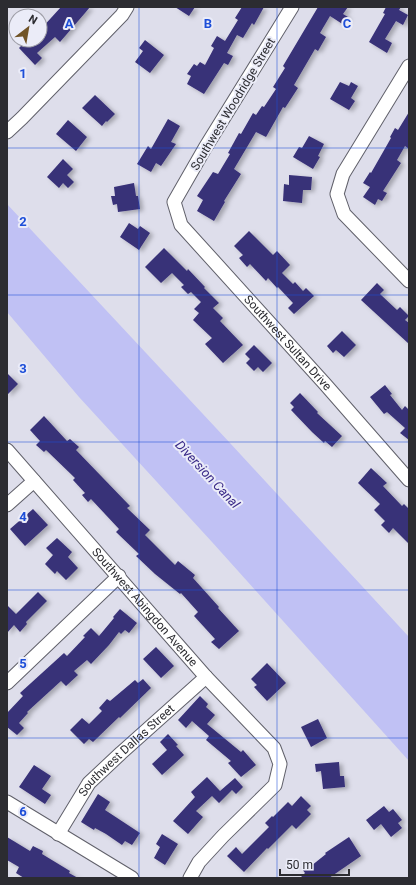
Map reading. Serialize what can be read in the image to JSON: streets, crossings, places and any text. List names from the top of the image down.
{
  "streets": {
    "street": [
      "Southwest Woodridge Street",
      "Southwest Sultan Drive",
      "Southwest Abingdon Avenue",
      "Southwest Dallas Street"
    ]
  },
  "crossings": [
    ["Southwest Woodridge Street", "Southwest Sultan Drive"],
    ["Southwest Abingdon Avenue", "Southwest Dallas Street"]
  ],
  "water": ["Diversion Canal"],
  "scale_bar": "50 m",
  "north": "top right",
  "grid": {
    "columns": ["A", "B", "C"],
    "rows": [
      "1",
      "2",
      "3",
      "4",
      "5",
      "6"
    ]
  }
}
